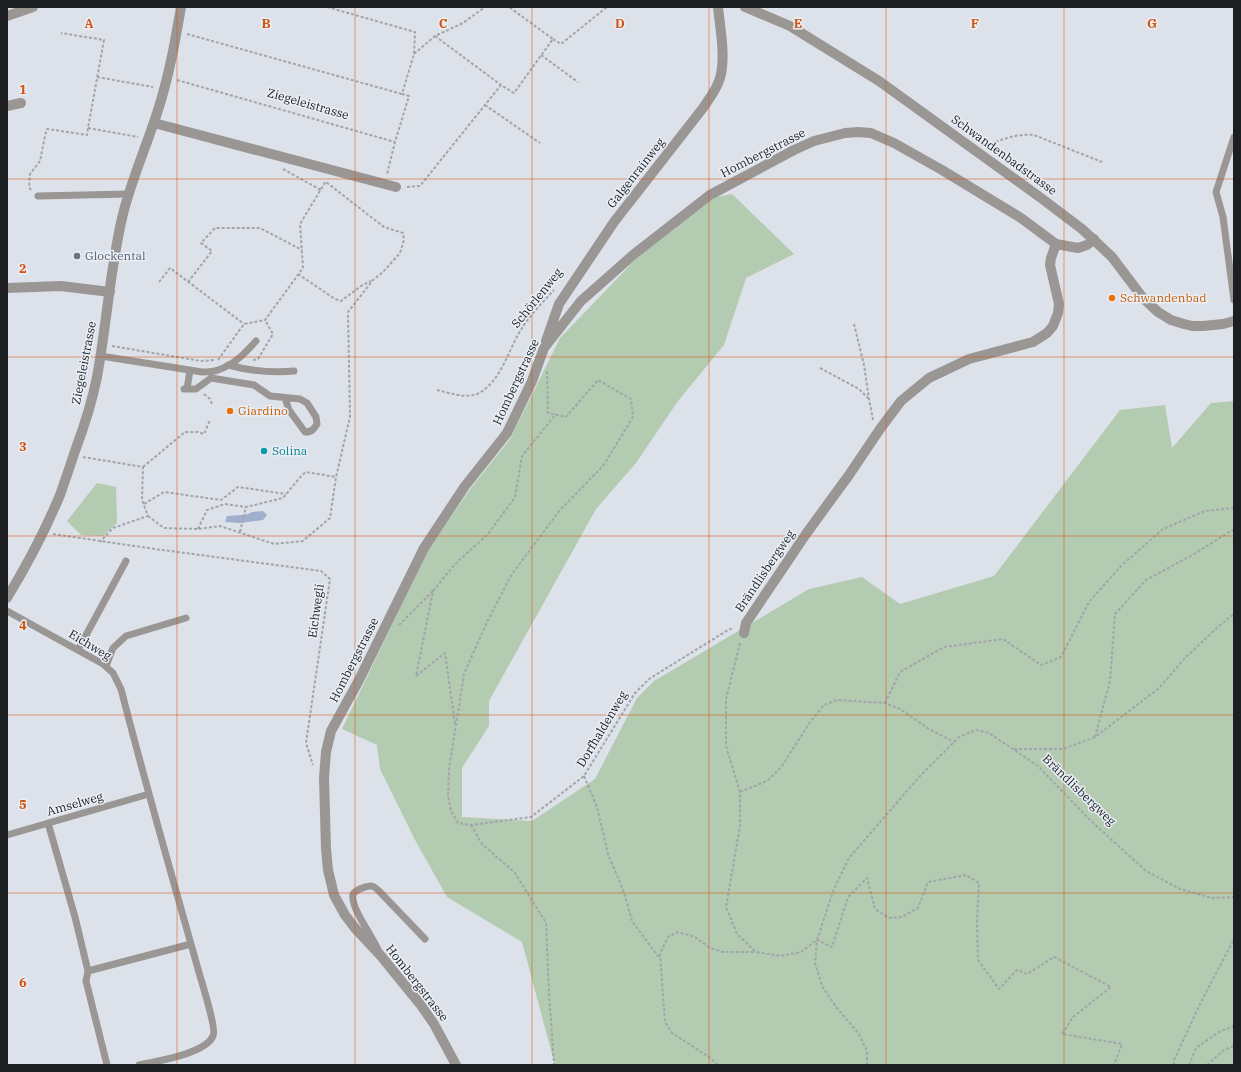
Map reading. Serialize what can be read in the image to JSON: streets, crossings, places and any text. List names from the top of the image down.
{
  "streets": {
    "street": [
      "Ziegeleistrasse",
      "Hombergstrasse",
      "Schwandenbadstrasse",
      "Galgenrainweg",
      "Brändlisbergweg"
    ],
    "lane": ["Eichweg", "Amselweg"],
    "path": ["Schörlenweg", "Eichwegli", "Dorfhaldenweg"]
  },
  "crossings": [
    ["Ziegeleistrasse", "Eichwegli"],
    ["Hombergstrasse", "Schwandenbadstrasse"],
    ["Hombergstrasse", "Galgenrainweg"],
    ["Hombergstrasse", "Brändlisbergweg"],
    ["Brändlisbergweg", "Dorfhaldenweg"],
    ["Eichweg", "Amselweg"]
  ],
  "places": [
    "Glockental",
    "Schwandenbad",
    "Giardino",
    "Solina"
  ],
  "grid": {
    "columns": [
      "A",
      "B",
      "C",
      "D",
      "E",
      "F",
      "G"
    ],
    "rows": [
      "1",
      "2",
      "3",
      "4",
      "5",
      "6"
    ]
  }
}
